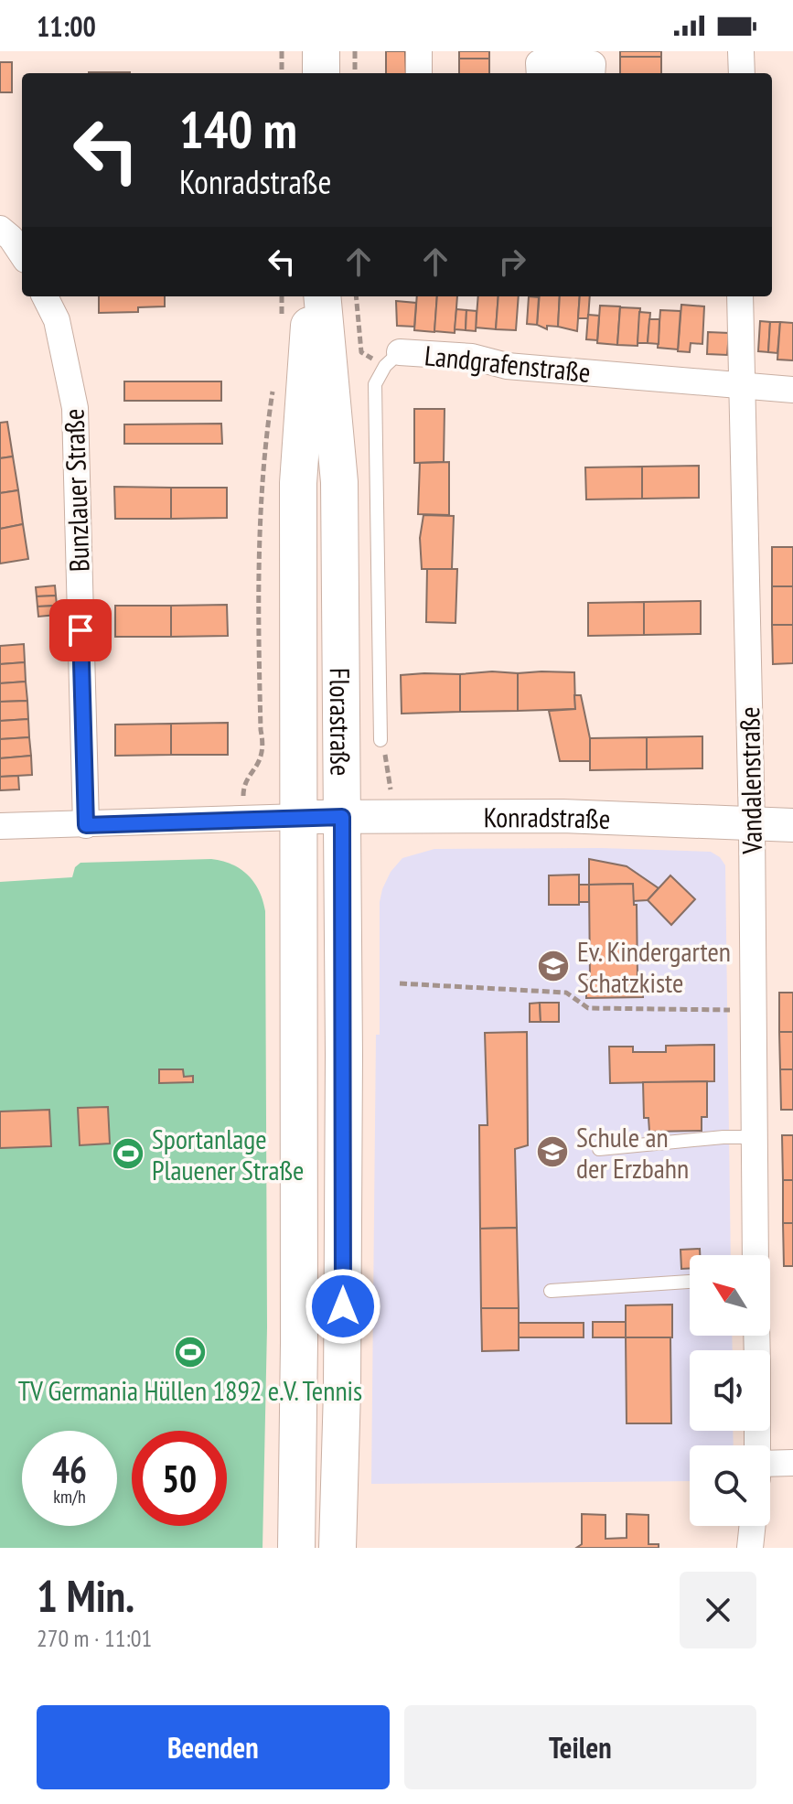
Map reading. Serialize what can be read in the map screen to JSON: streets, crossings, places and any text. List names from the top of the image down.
{
  "streets": {
    "main road": ["Florastraße"],
    "street": [
      "Landgrafenstraße",
      "Bunzlauer Straße",
      "Vandalenstraße",
      "Konradstraße"
    ]
  },
  "crossings": [
    ["Landgrafenstraße", "Vandalenstraße"],
    ["Florastraße", "Konradstraße"],
    ["Vandalenstraße", "Konradstraße"]
  ],
  "places": {
    "school or university": ["Ev. Kindergarten Schatzkiste", "Schule an der Erzbahn"],
    "sports": ["Sportanlage Plauener Straße", "TV Germania Hüllen 1892 e.V. Tennis"]
  },
  "north": "top left",
  "page": {
    "status": "11:00",
    "turn": ["140 m", "Konradstraße"],
    "speed": "46 km/h",
    "limit": "50",
    "heading": ["1 Min.", "270 m · 11:01"],
    "buttons": ["Beenden", "Teilen"]
  }
}
